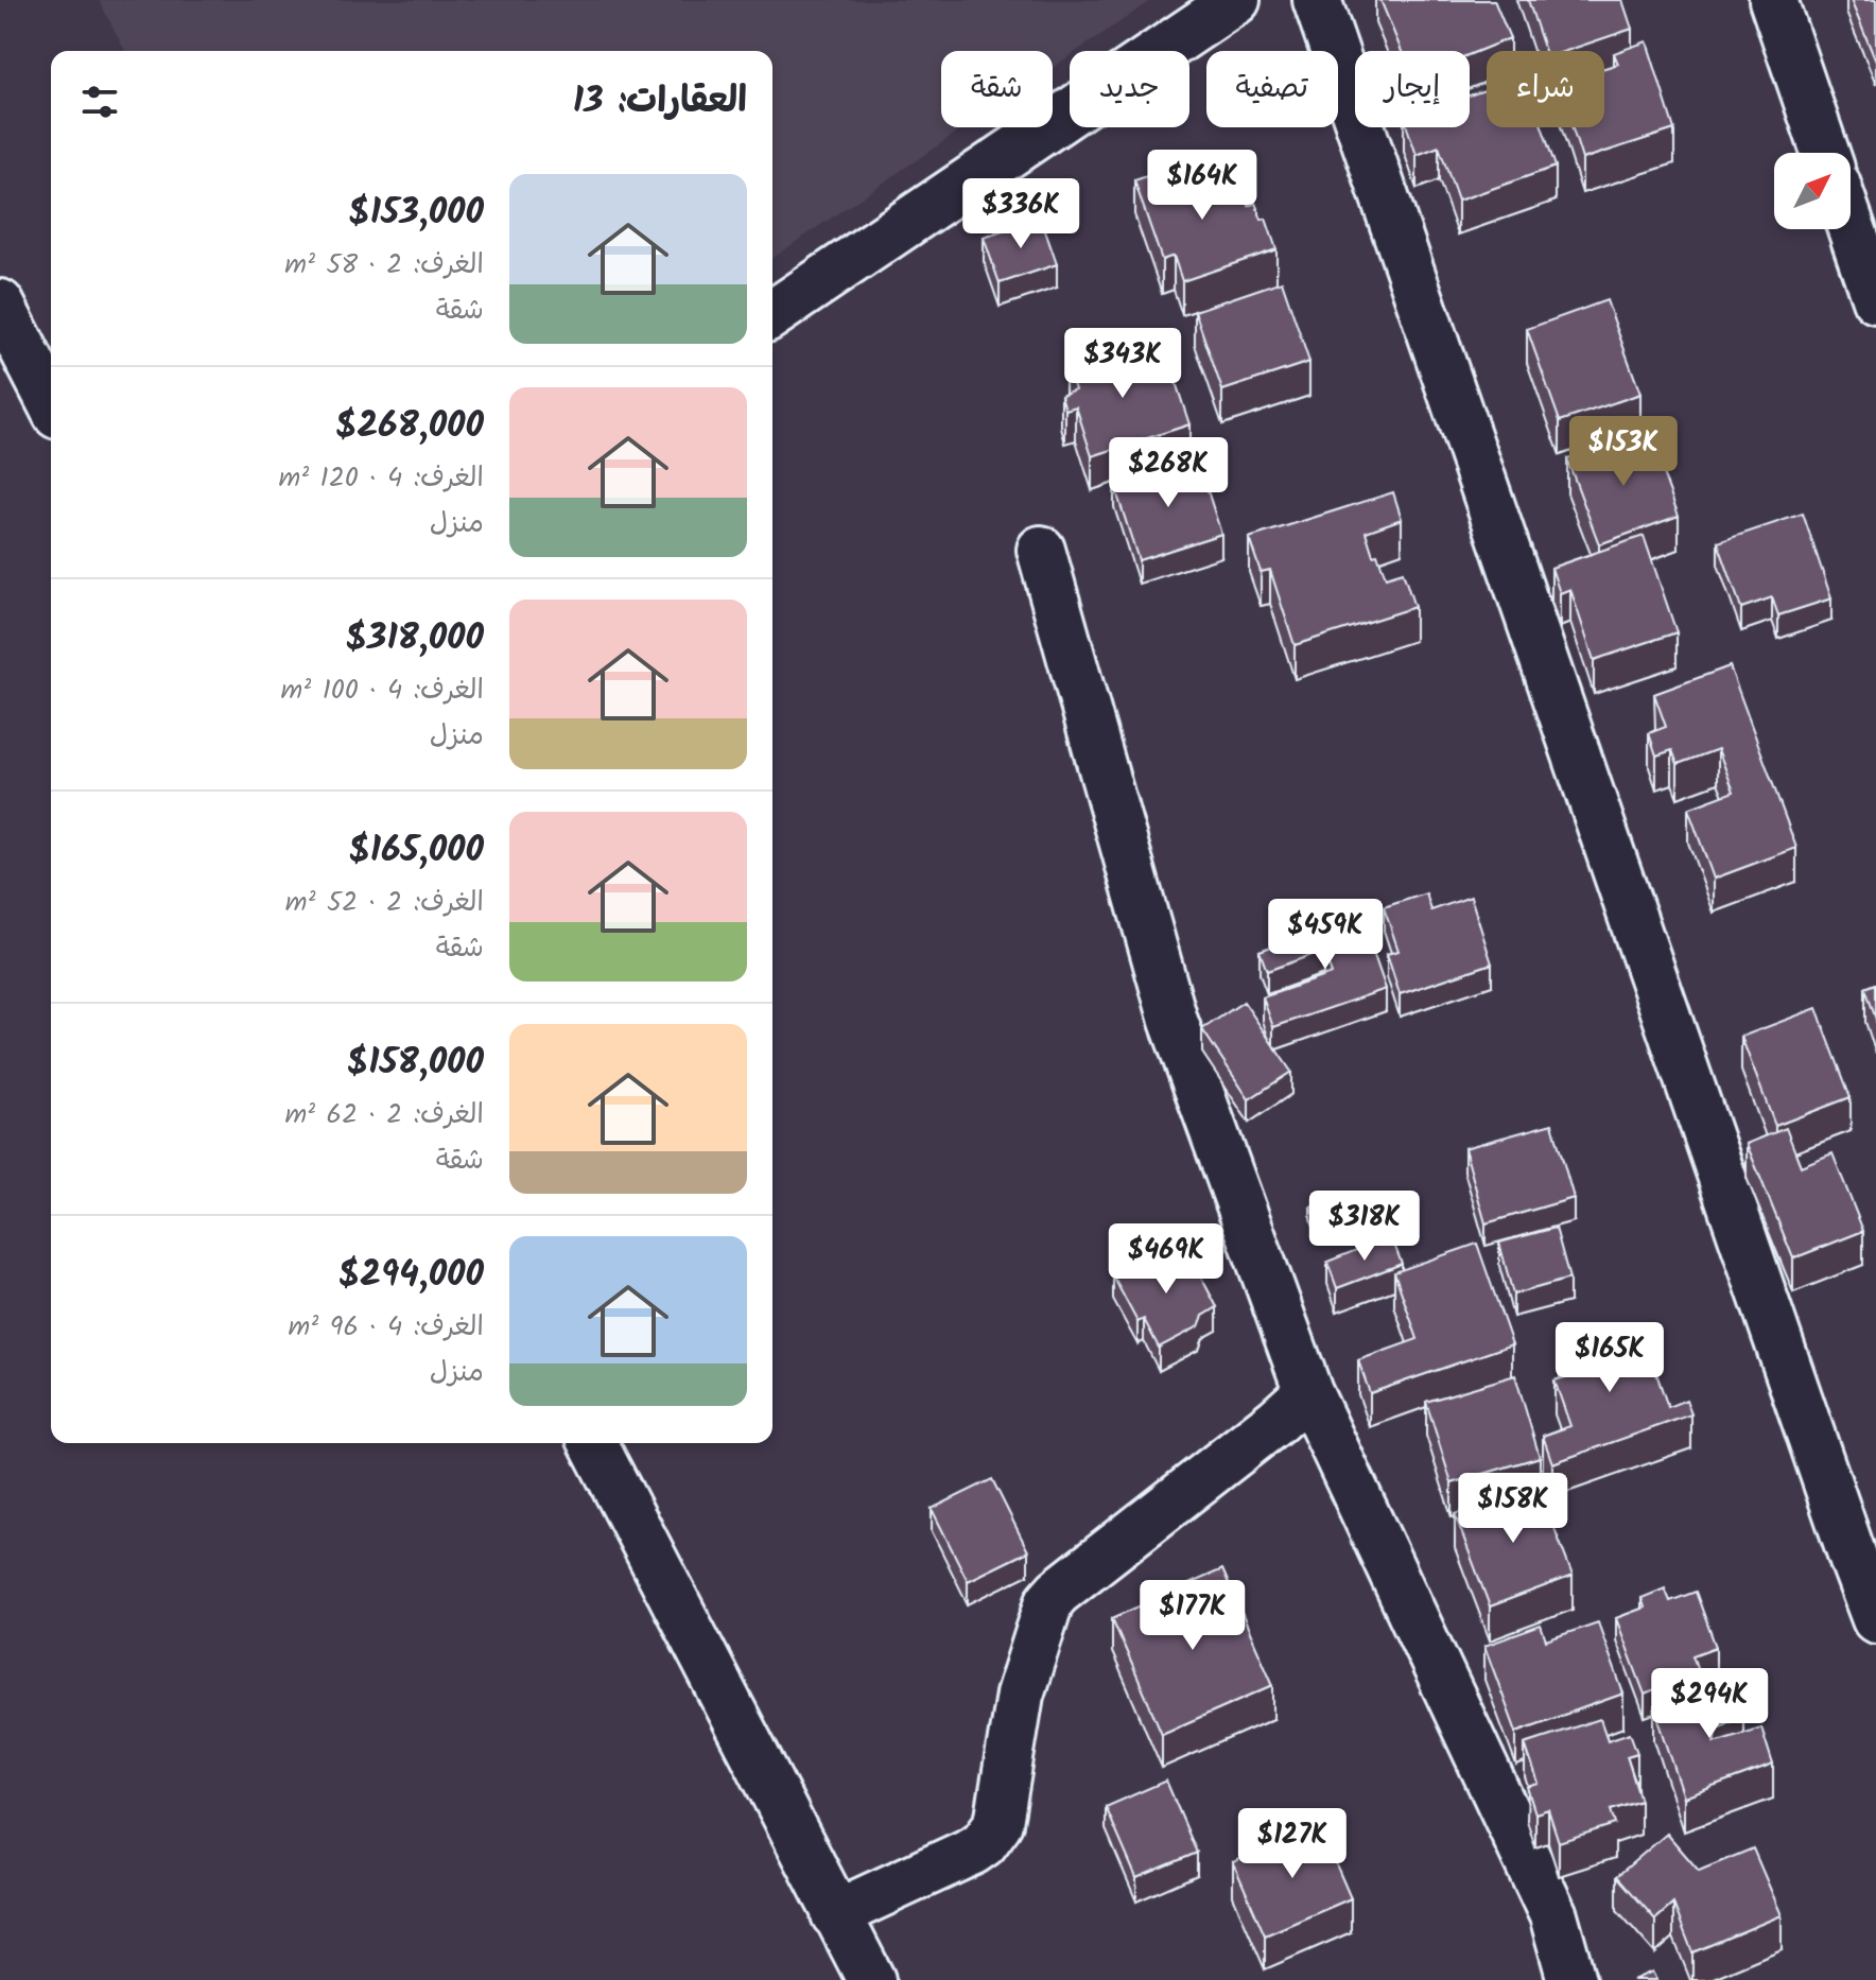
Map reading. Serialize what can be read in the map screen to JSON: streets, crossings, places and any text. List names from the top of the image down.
{
  "north": "top right",
  "page": {
    "chip": [
      "شراء",
      "إيجار",
      "تصفية",
      "جديد",
      "شقة"
    ],
    "heading": "العقارات: 13",
    "price": [
      "$164K",
      "$336K",
      "$343K",
      "$153K",
      "$268K",
      "$459K",
      "$318K",
      "$469K",
      "$165K",
      "$158K",
      "$177K",
      "$294K",
      "$127K"
    ],
    "list": [
      {
        "name": "$153,000",
        "note": "الغرف: 2 · 58 m² · شقة"
      },
      {
        "name": "$268,000",
        "note": "الغرف: 4 · 120 m² · منزل"
      },
      {
        "name": "$318,000",
        "note": "الغرف: 4 · 100 m² · منزل"
      },
      {
        "name": "$165,000",
        "note": "الغرف: 2 · 52 m² · شقة"
      },
      {
        "name": "$158,000",
        "note": "الغرف: 2 · 62 m² · شقة"
      },
      {
        "name": "$294,000",
        "note": "الغرف: 4 · 96 m² · منزل"
      }
    ]
  }
}
